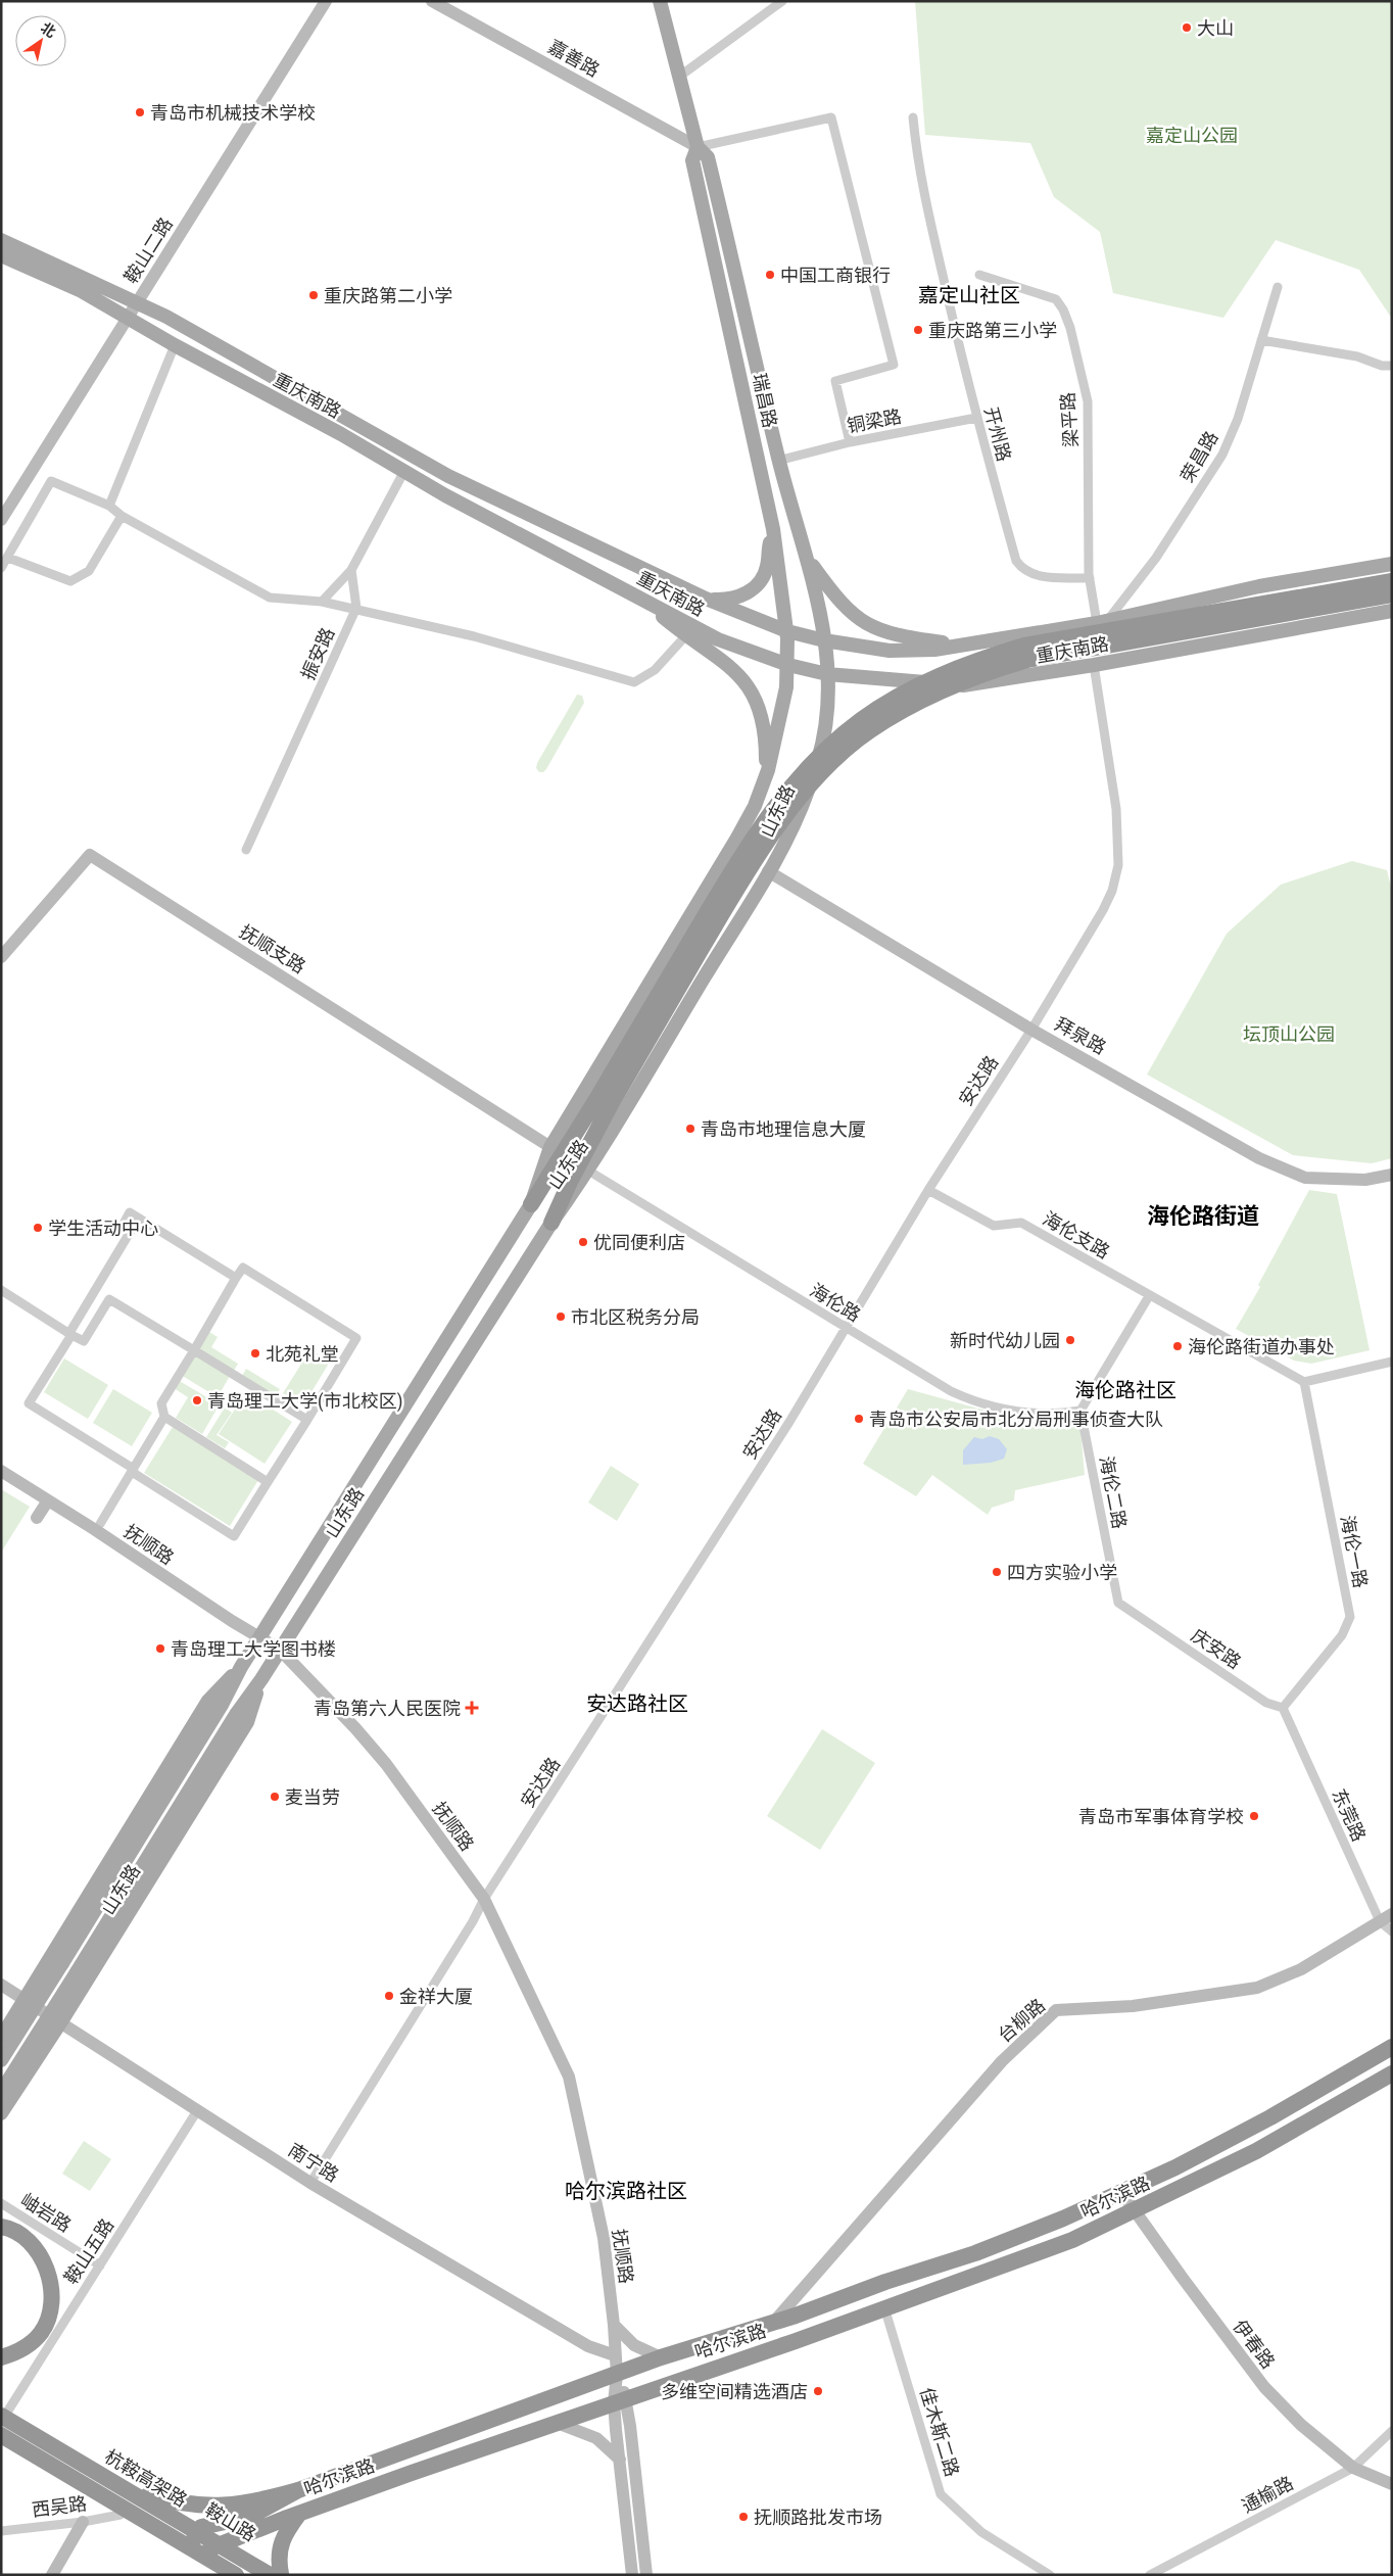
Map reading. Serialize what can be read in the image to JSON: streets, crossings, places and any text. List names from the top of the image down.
{
  "streets": {
    "highway": ["哈尔滨路", "杭鞍高架路"],
    "main road": [
      "重庆南路",
      "瑞昌路",
      "山东路",
      "鞍山路"
    ],
    "street": [
      "嘉善路",
      "鞍山二路",
      "梁平路",
      "铜梁路",
      "开州路",
      "荣昌路",
      "振安路",
      "抚顺支路",
      "拜泉路",
      "安达路",
      "海伦支路",
      "海伦路",
      "海伦二路",
      "抚顺路",
      "海伦一路",
      "庆安路",
      "东莞路",
      "台柳路",
      "南宁路",
      "岫岩路",
      "鞍山五路",
      "伊春路",
      "佳木斯二路",
      "通榆路",
      "西吴路"
    ]
  },
  "crossings": [
    ["嘉善路", "瑞昌路"],
    ["鞍山二路", "重庆南路"],
    ["重庆南路", "瑞昌路"],
    ["重庆南路", "梁平路"],
    ["重庆南路", "荣昌路"],
    ["重庆南路", "山东路"],
    ["重庆南路", "安达路"],
    ["瑞昌路", "铜梁路"],
    ["瑞昌路", "山东路"],
    ["梁平路", "开州路"],
    ["梁平路", "荣昌路"],
    ["铜梁路", "开州路"],
    ["山东路", "抚顺支路"],
    ["山东路", "拜泉路"],
    ["山东路", "海伦路"],
    ["山东路", "抚顺路"],
    ["山东路", "南宁路"],
    ["拜泉路", "安达路"],
    ["安达路", "海伦支路"],
    ["安达路", "海伦路"],
    ["安达路", "抚顺路"],
    ["安达路", "南宁路"],
    ["海伦路", "海伦二路"],
    ["海伦二路", "庆安路"],
    ["抚顺路", "南宁路"],
    ["抚顺路", "哈尔滨路"],
    ["海伦一路", "庆安路"],
    ["海伦一路", "东莞路"],
    ["庆安路", "东莞路"],
    ["东莞路", "台柳路"],
    ["台柳路", "哈尔滨路"],
    ["南宁路", "鞍山五路"],
    ["哈尔滨路", "伊春路"],
    ["哈尔滨路", "佳木斯二路"],
    ["哈尔滨路", "鞍山路"],
    ["岫岩路", "鞍山五路"],
    ["鞍山五路", "杭鞍高架路"],
    ["鞍山五路", "鞍山路"],
    ["伊春路", "通榆路"],
    ["杭鞍高架路", "鞍山路"]
  ],
  "districts": [
    "嘉定山社区",
    "海伦路街道",
    "海伦路社区",
    "安达路社区",
    "哈尔滨路社区"
  ],
  "parks": ["嘉定山公园", "坛顶山公园"],
  "places": {
    "other": [
      "大山",
      "青岛市机械技术学校",
      "中国工商银行",
      "重庆路第二小学",
      "重庆路第三小学",
      "青岛市地理信息大厦",
      "学生活动中心",
      "优同便利店",
      "市北区税务分局",
      "新时代幼儿园",
      "海伦路街道办事处",
      "北苑礼堂",
      "青岛理工大学(市北校区)",
      "青岛市公安局市北分局刑事侦查大队",
      "四方实验小学",
      "青岛理工大学图书楼",
      "麦当劳",
      "青岛市军事体育学校",
      "金祥大厦",
      "多维空间精选酒店",
      "抚顺路批发市场"
    ],
    "health": ["青岛第六人民医院"]
  },
  "north": "top right"
}
